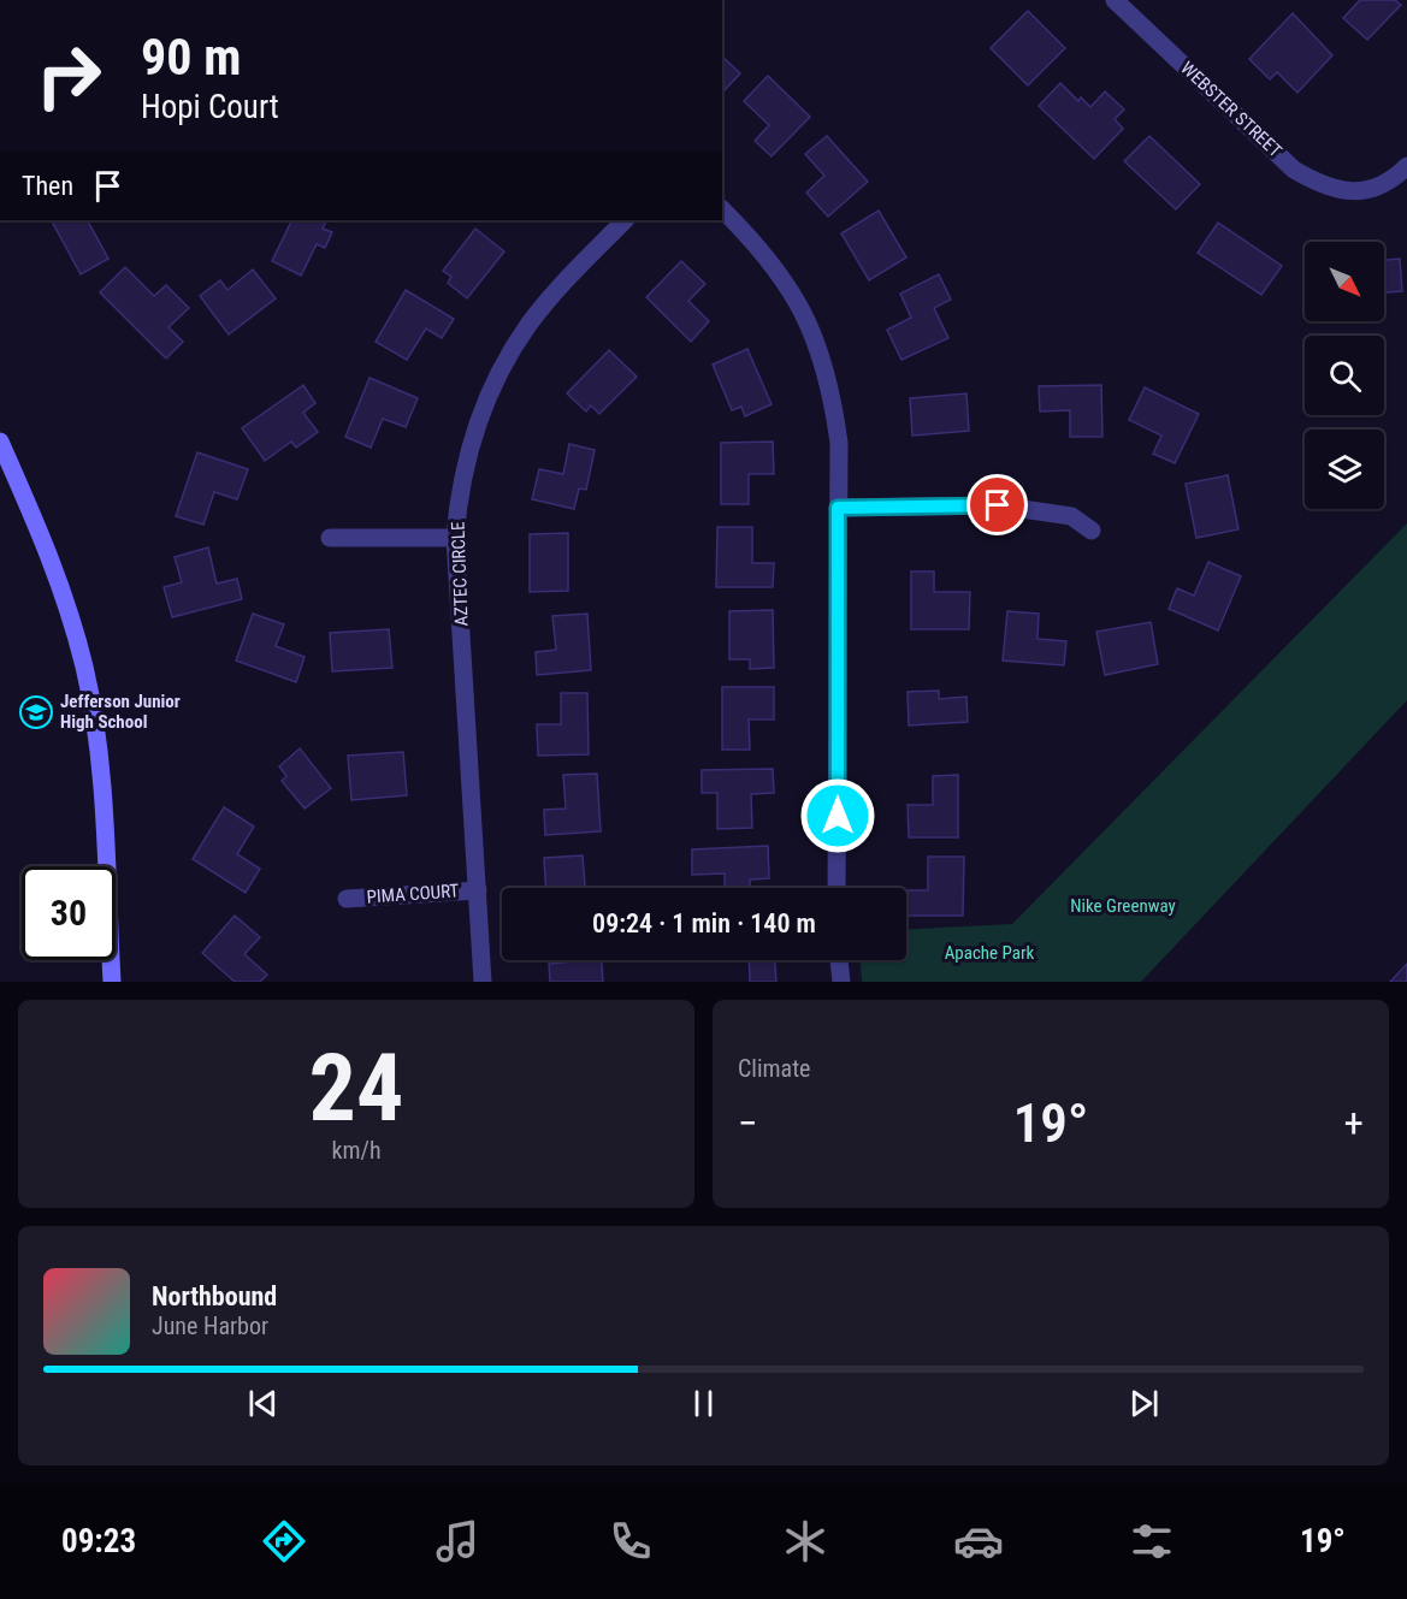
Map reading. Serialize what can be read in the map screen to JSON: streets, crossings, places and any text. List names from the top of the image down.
{
  "streets": {
    "street": ["WEBSTER STREET", "AZTEC CIRCLE", "PIMA COURT"]
  },
  "crossings": [
    ["AZTEC CIRCLE", "PIMA COURT"]
  ],
  "parks": ["Nike Greenway", "Apache Park"],
  "places": {
    "school or university": ["Jefferson Junior High School"]
  },
  "north": "bottom right",
  "page": {
    "turn": ["90 m", "Hopi Court"],
    "then": "Then",
    "limit": "30",
    "trip": "09:24 · 1 min · 140 m",
    "tile": [
      ["24", "km/h"],
      "Climate"
    ],
    "heat": ["−", "19°", "+"],
    "song": ["Northbound", "June Harbor"],
    "tabs": ["09:23", "19°"]
  }
}
